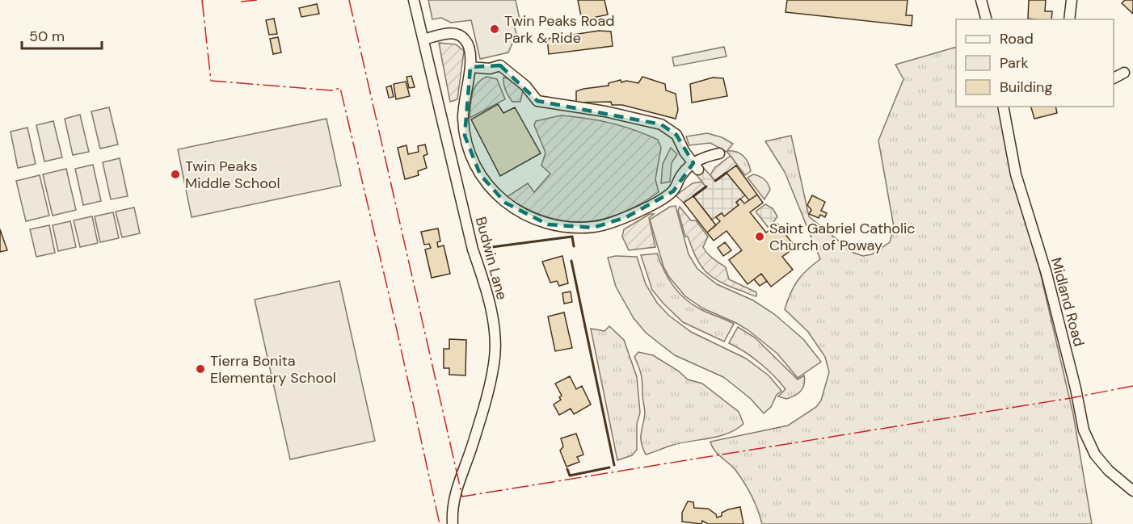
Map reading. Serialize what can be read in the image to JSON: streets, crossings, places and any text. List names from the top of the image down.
{
  "streets": {
    "street": ["Budwin Lane", "Midland Road"]
  },
  "places": [
    "Twin Peaks Road Park & Ride",
    "Twin Peaks Middle School",
    "Saint Gabriel Catholic Church of Poway",
    "Tierra Bonita Elementary School"
  ],
  "legend": ["Road", "Park", "Building"],
  "scale_bar": "50 m"
}
